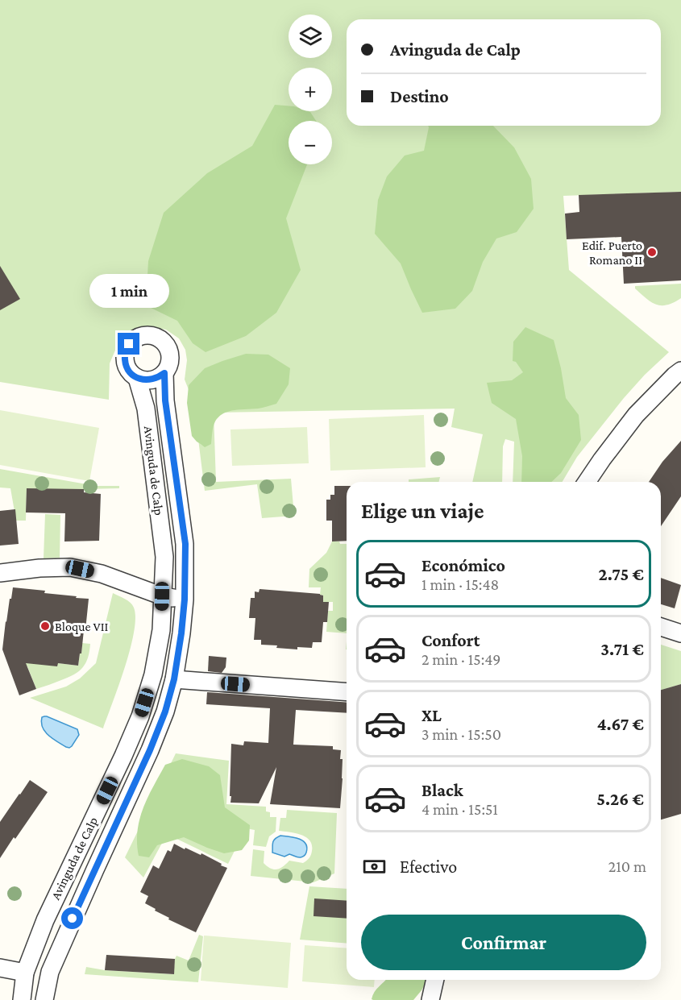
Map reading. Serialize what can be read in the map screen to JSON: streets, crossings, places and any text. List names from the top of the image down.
{
  "streets": {
    "street": ["Avinguda de Calp"]
  },
  "places": ["Edif. Puerto Romano II", "Bloque VII"],
  "page": {
    "map_buttons": ["+", "−"],
    "banner": ["Avinguda de Calp", "Destino"],
    "bubble": "1 min",
    "heading": "Elige un viaje",
    "list": [
      {
        "name": "Económico",
        "note": "1 min · 15:48",
        "value": "2.75 €"
      },
      {
        "name": "Confort",
        "note": "2 min · 15:49",
        "value": "3.71 €"
      },
      {
        "name": "XL",
        "note": "3 min · 15:50",
        "value": "4.67 €"
      },
      {
        "name": "Black",
        "note": "4 min · 15:51",
        "value": "5.26 €"
      }
    ],
    "pay": ["Efectivo", "210 m"],
    "buttons": "Confirmar"
  }
}
